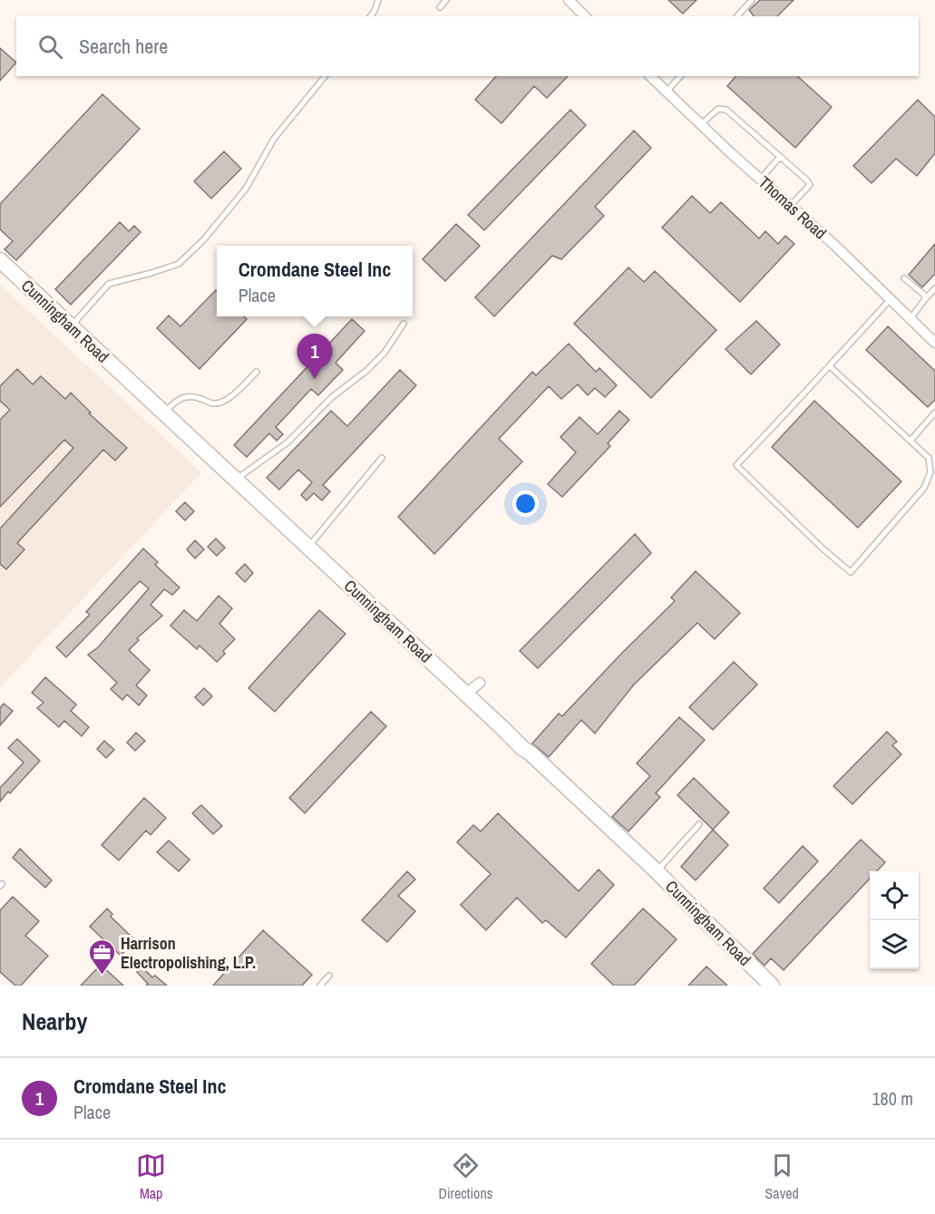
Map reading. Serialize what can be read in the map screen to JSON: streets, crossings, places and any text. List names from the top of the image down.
{
  "streets": {
    "street": ["Thomas Road", "Cunningham Road"]
  },
  "places": {
    "office": ["Harrison Electropolishing, L.P."]
  },
  "page": {
    "search": "Search here",
    "popup": ["Cromdane Steel Inc", "Place"],
    "pins": "1",
    "heading": "Nearby",
    "list": [
      {
        "mark": "1",
        "name": "Cromdane Steel Inc",
        "note": "Place",
        "value": "180 m"
      }
    ],
    "nav": ["Map", "Directions", "Saved"]
  }
}
